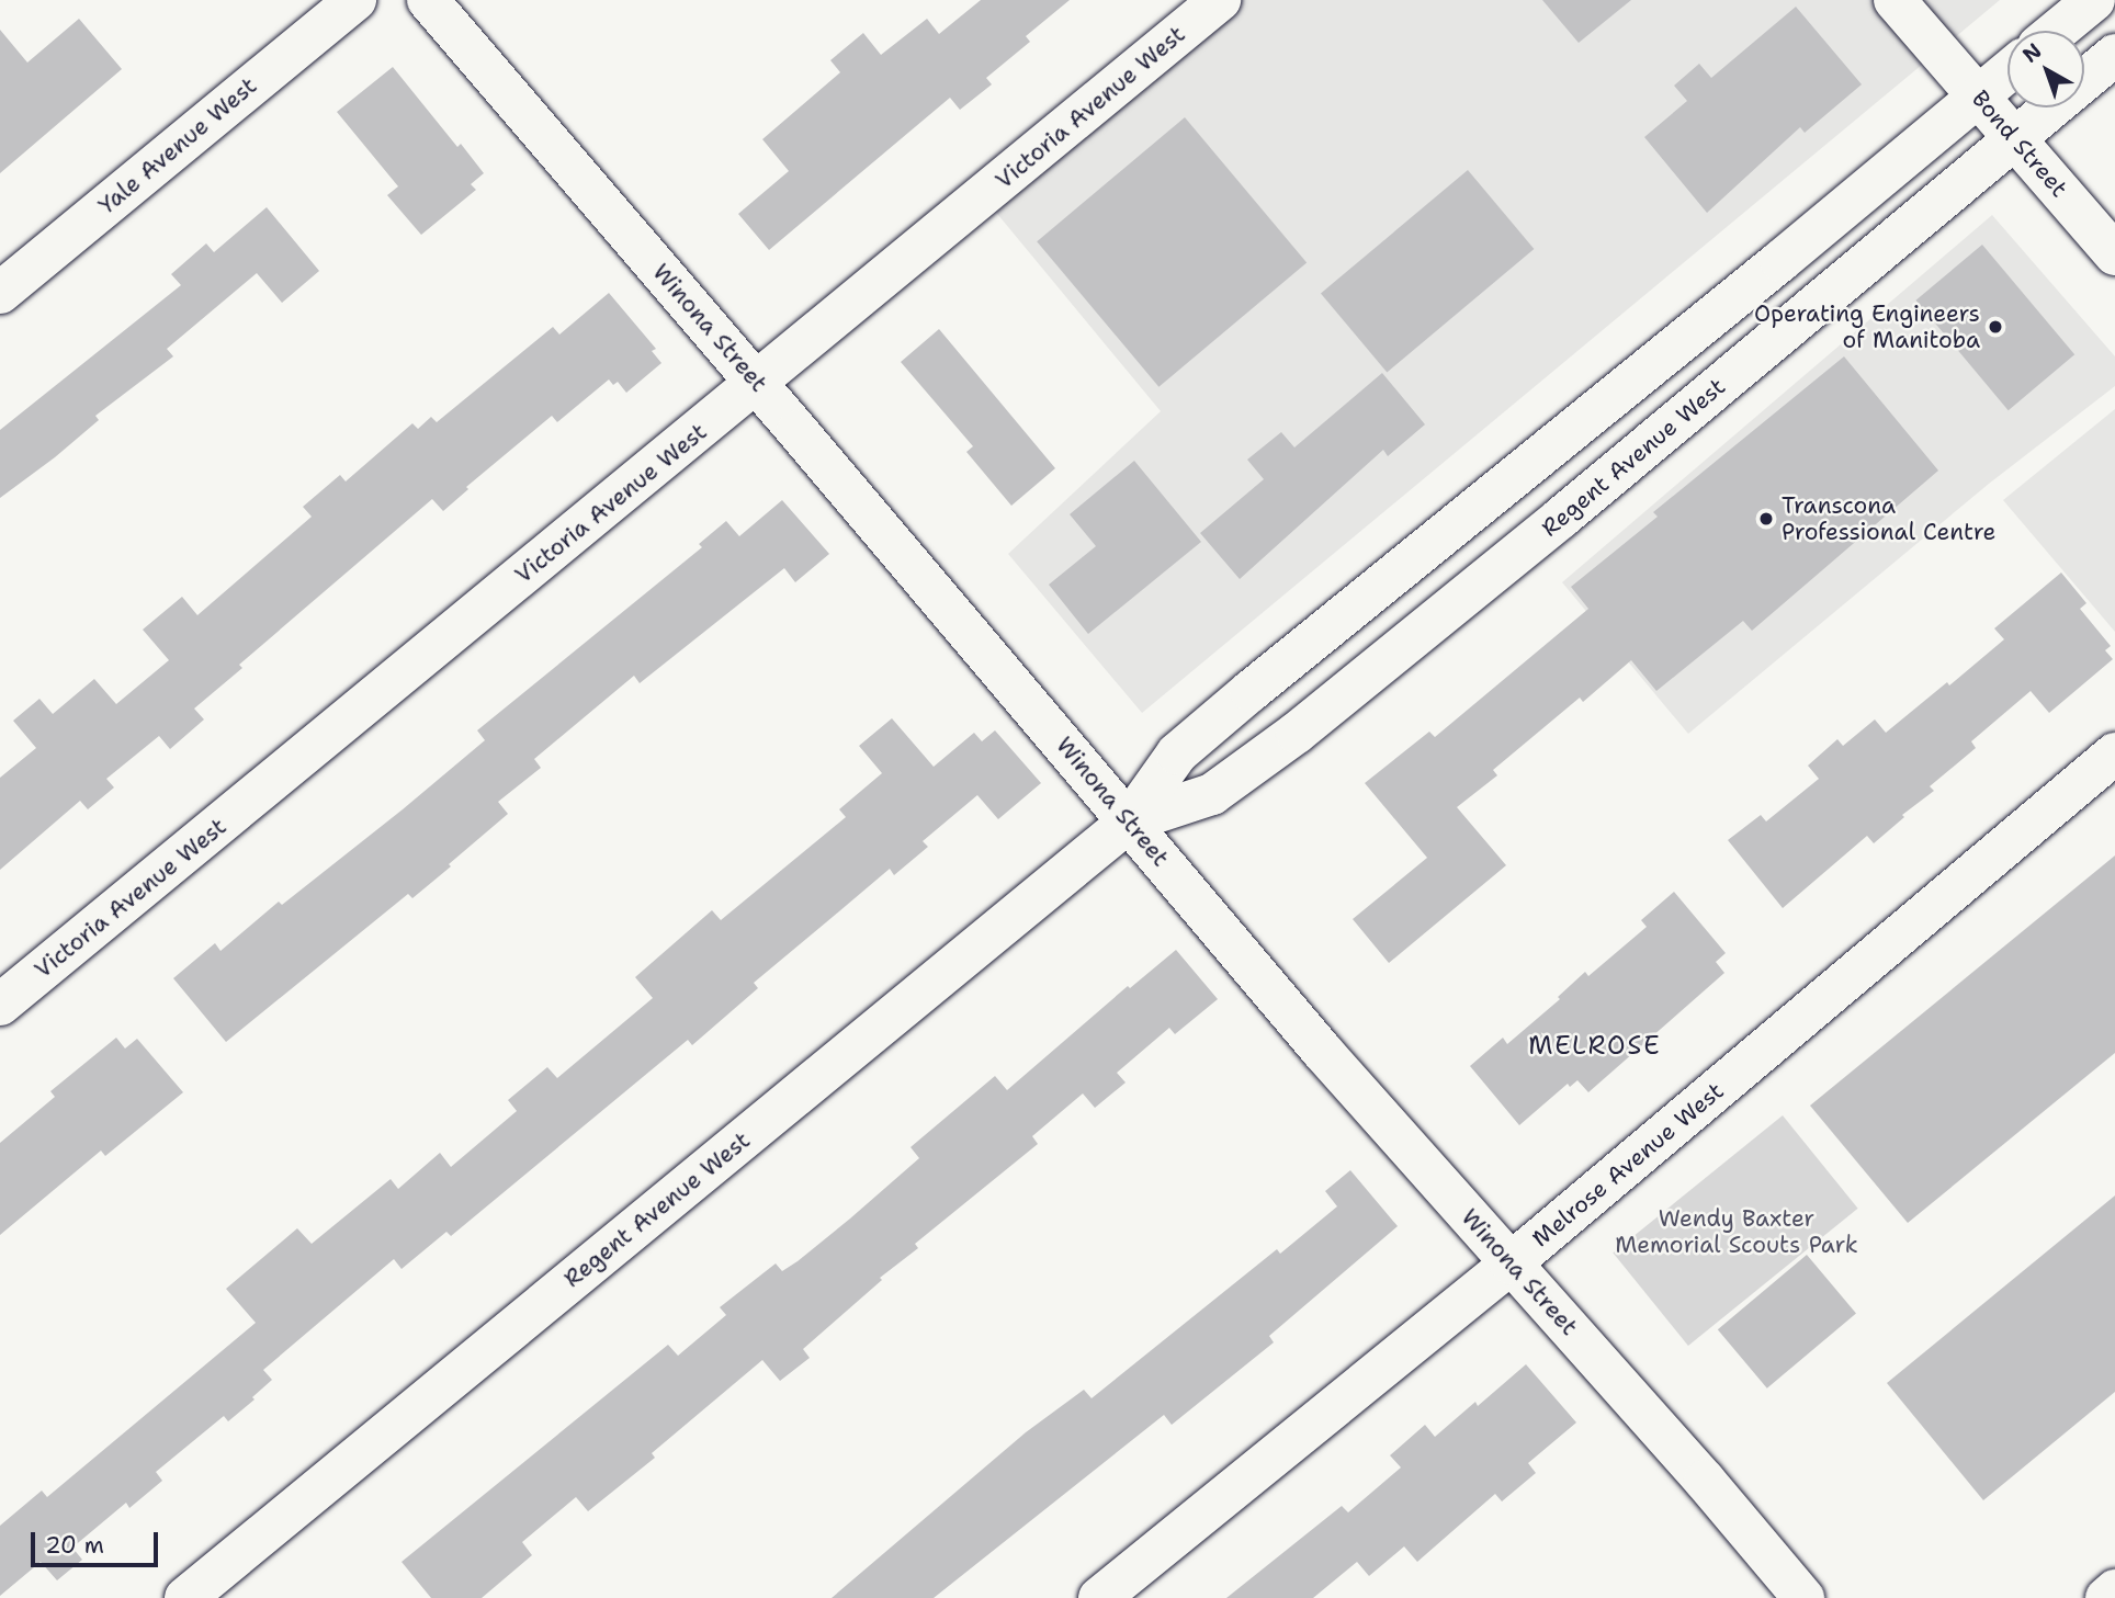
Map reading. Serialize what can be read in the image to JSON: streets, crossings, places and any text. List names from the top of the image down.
{
  "streets": {
    "street": [
      "Victoria Avenue West",
      "Bond Street",
      "Yale Avenue West",
      "Winona Street",
      "Regent Avenue West",
      "Melrose Avenue West"
    ]
  },
  "crossings": [
    ["Victoria Avenue West", "Winona Street"],
    ["Bond Street", "Regent Avenue West"],
    ["Winona Street", "Regent Avenue West"],
    ["Winona Street", "Melrose Avenue West"]
  ],
  "districts": ["MELROSE"],
  "parks": ["Wendy Baxter Memorial Scouts Park"],
  "places": ["Operating Engineers of Manitoba", "Transcona Professional Centre"],
  "scale_bar": "20 m",
  "north": "top left"
}
